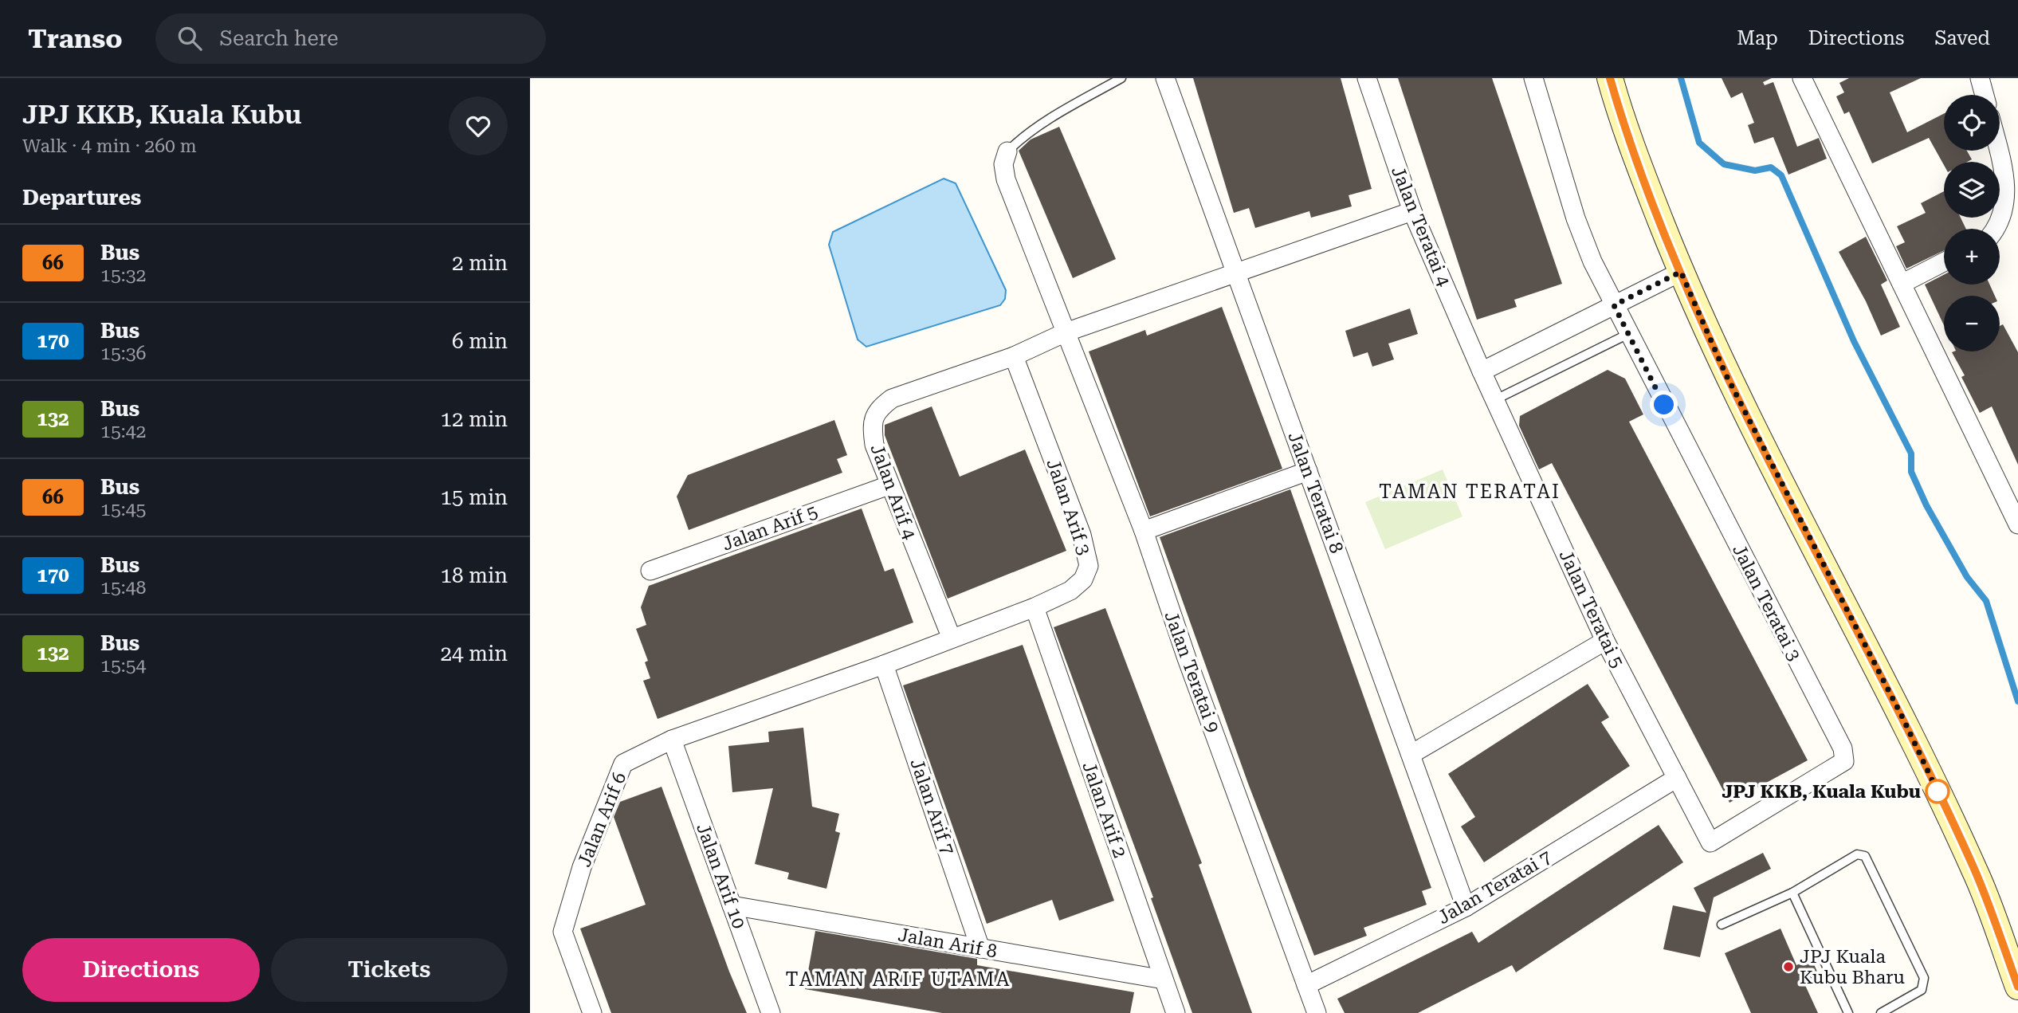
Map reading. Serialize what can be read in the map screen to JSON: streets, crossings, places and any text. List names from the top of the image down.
{
  "streets": {
    "street": [
      "Jalan Teratai 4",
      "Jalan Arif 4",
      "Jalan Teratai 8",
      "Jalan Arif 3",
      "Jalan Arif 5",
      "Jalan Teratai 3",
      "Jalan Teratai 5",
      "Jalan Teratai 9",
      "Jalan Arif 7",
      "Jalan Arif 2",
      "Jalan Arif 6",
      "Jalan Arif 10",
      "Jalan Teratai 7",
      "Jalan Arif 8"
    ]
  },
  "crossings": [
    ["Jalan Teratai 4", "Jalan Arif 4"],
    ["Jalan Teratai 4", "Jalan Teratai 5"],
    ["Jalan Arif 4", "Jalan Teratai 8"],
    ["Jalan Arif 4", "Jalan Arif 3"],
    ["Jalan Arif 4", "Jalan Arif 5"],
    ["Jalan Arif 4", "Jalan Teratai 9"],
    ["Jalan Teratai 8", "Jalan Teratai 7"],
    ["Jalan Arif 3", "Jalan Arif 7"],
    ["Jalan Arif 3", "Jalan Arif 2"],
    ["Jalan Arif 3", "Jalan Arif 6"],
    ["Jalan Teratai 3", "Jalan Teratai 5"],
    ["Jalan Teratai 5", "Jalan Teratai 7"],
    ["Jalan Teratai 9", "Jalan Teratai 7"],
    ["Jalan Arif 7", "Jalan Arif 6"],
    ["Jalan Arif 7", "Jalan Arif 8"],
    ["Jalan Arif 2", "Jalan Arif 8"],
    ["Jalan Arif 6", "Jalan Arif 10"],
    ["Jalan Arif 10", "Jalan Arif 8"]
  ],
  "districts": ["TAMAN TERATAI", "TAMAN ARIF UTAMA"],
  "places": ["JPJ KKB, Kuala Kubu", "JPJ Kuala Kubu Bharu"],
  "lines": ["bus line 66"],
  "page": {
    "header": "Transo",
    "search": "Search here",
    "nav": ["Map", "Directions", "Saved"],
    "heading": [
      ["JPJ KKB, Kuala Kubu", "Walk · 4 min · 260 m"],
      "Departures"
    ],
    "map_buttons": ["+", "−"],
    "list": [
      {
        "mark": "66",
        "name": "Bus",
        "note": "15:32",
        "value": "2 min"
      },
      {
        "mark": "170",
        "name": "Bus",
        "note": "15:36",
        "value": "6 min"
      },
      {
        "mark": "132",
        "name": "Bus",
        "note": "15:42",
        "value": "12 min"
      },
      {
        "mark": "66",
        "name": "Bus",
        "note": "15:45",
        "value": "15 min"
      },
      {
        "mark": "170",
        "name": "Bus",
        "note": "15:48",
        "value": "18 min"
      },
      {
        "mark": "132",
        "name": "Bus",
        "note": "15:54",
        "value": "24 min"
      }
    ],
    "buttons": ["Directions", "Tickets"]
  }
}
